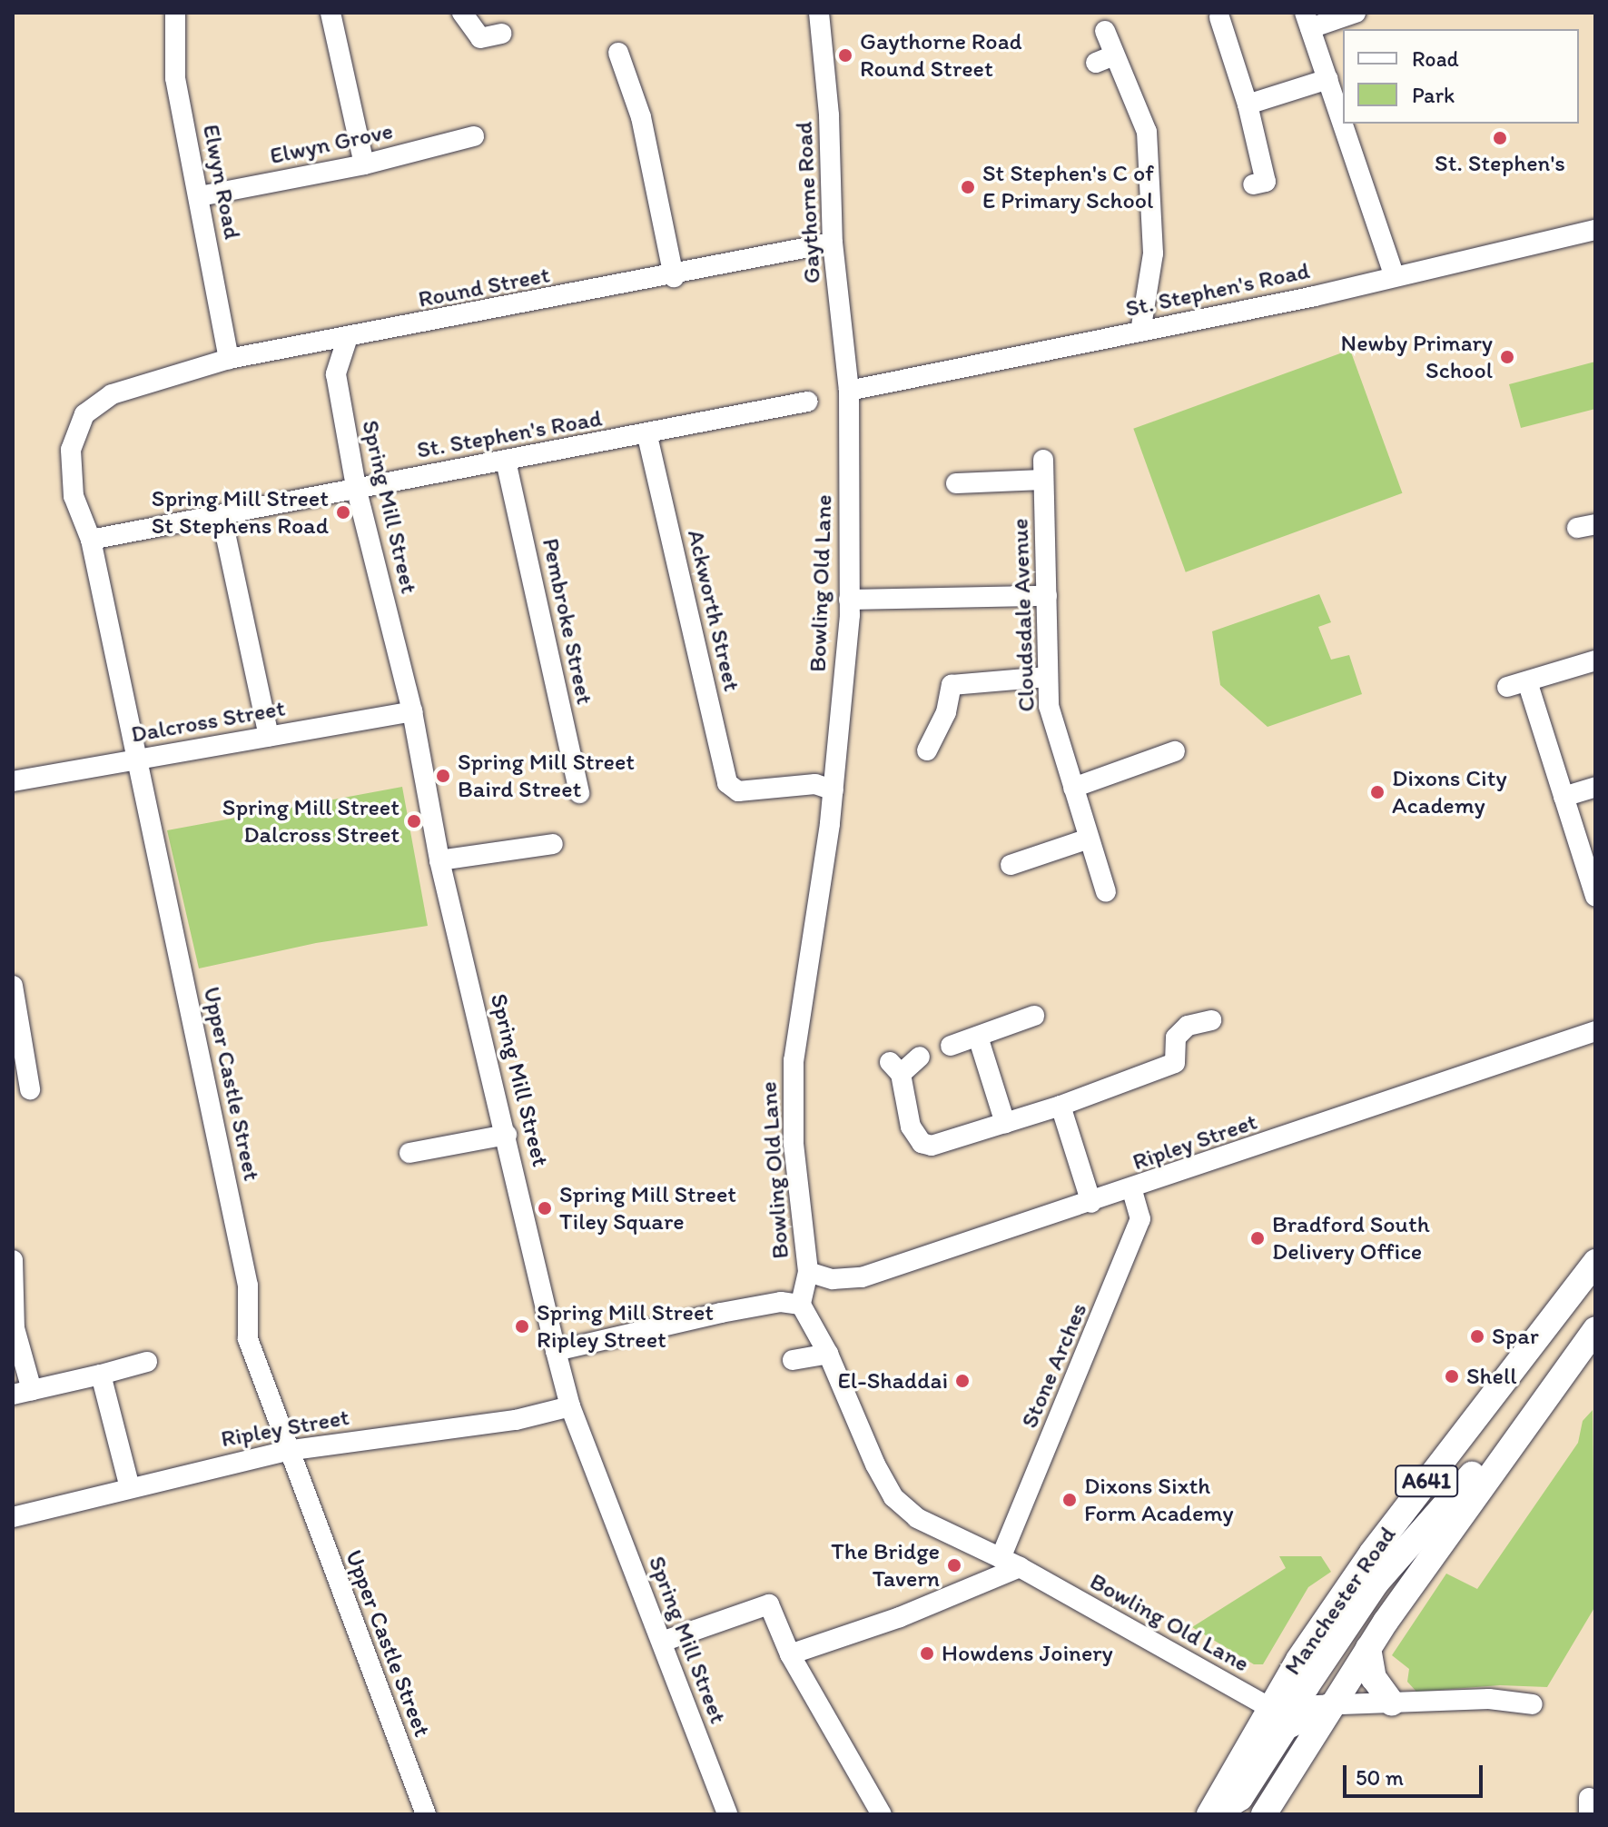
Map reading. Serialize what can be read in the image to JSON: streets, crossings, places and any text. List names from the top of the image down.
{
  "streets": {
    "main road": ["A641", "Manchester Road"],
    "street": [
      "Elwyn Grove",
      "Elwyn Road",
      "Gaythorne Road",
      "Round Street",
      "St. Stephen's Road",
      "Spring Mill Street",
      "Bowling Old Lane",
      "Ackworth Street",
      "Cloudsdale Avenue",
      "Pembroke Street",
      "Dalcross Street",
      "Upper Castle Street",
      "Ripley Street",
      "Stone Arches"
    ]
  },
  "crossings": [
    ["Elwyn Grove", "Elwyn Road"],
    ["Elwyn Road", "Round Street"],
    ["Gaythorne Road", "Round Street"],
    ["Gaythorne Road", "St. Stephen's Road"],
    ["Gaythorne Road", "Bowling Old Lane"],
    ["Round Street", "Spring Mill Street"],
    ["Round Street", "Upper Castle Street"],
    ["St. Stephen's Road", "Spring Mill Street"],
    ["St. Stephen's Road", "Bowling Old Lane"],
    ["St. Stephen's Road", "Ackworth Street"],
    ["St. Stephen's Road", "Pembroke Street"],
    ["St. Stephen's Road", "Upper Castle Street"],
    ["Spring Mill Street", "Dalcross Street"],
    ["Spring Mill Street", "Ripley Street"],
    ["Bowling Old Lane", "Ackworth Street"],
    ["Bowling Old Lane", "Ripley Street"],
    ["Bowling Old Lane", "Stone Arches"],
    ["Bowling Old Lane", "Manchester Road"],
    ["Dalcross Street", "Upper Castle Street"],
    ["Upper Castle Street", "Ripley Street"],
    ["Ripley Street", "Stone Arches"]
  ],
  "places": [
    "Gaythorne Road Round Street",
    "St. Stephen's",
    "St Stephen's C of E Primary School",
    "Newby Primary School",
    "Spring Mill Street St Stephens Road",
    "Spring Mill Street Baird Street",
    "Dixons City Academy",
    "Spring Mill Street Dalcross Street",
    "Spring Mill Street Tiley Square",
    "Bradford South Delivery Office",
    "Spring Mill Street Ripley Street",
    "Spar",
    "Shell",
    "El-Shaddai",
    "Dixons Sixth Form Academy",
    "The Bridge Tavern",
    "Howdens Joinery"
  ],
  "legend": ["Road", "Park"],
  "scale_bar": "50 m"
}
